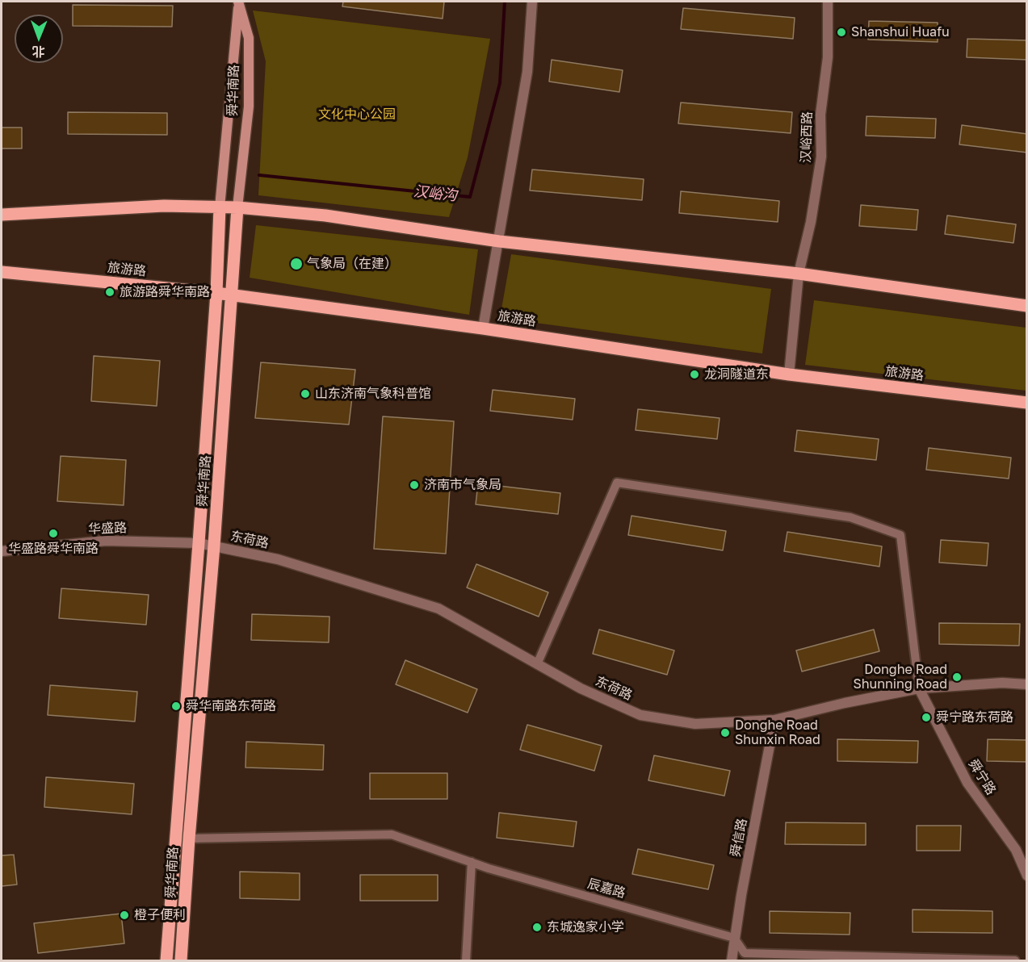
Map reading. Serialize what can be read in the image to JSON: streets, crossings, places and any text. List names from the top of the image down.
{
  "streets": {
    "main road": ["舜华南路", "旅游路"],
    "street": [
      "汉峪西路",
      "华盛路",
      "东荷路",
      "舜宁路",
      "舜信路",
      "辰嘉路"
    ]
  },
  "crossings": [
    ["舜华南路", "旅游路"],
    ["舜华南路", "华盛路"],
    ["舜华南路", "东荷路"],
    ["舜华南路", "辰嘉路"],
    ["汉峪西路", "旅游路"],
    ["华盛路", "东荷路"],
    ["东荷路", "舜宁路"],
    ["东荷路", "舜信路"],
    ["舜信路", "辰嘉路"]
  ],
  "water": ["汉峪沟"],
  "parks": ["文化中心公园"],
  "places": [
    "Shanshui Huafu",
    "气象局（在建）",
    "旅游路舜华南路",
    "龙洞隧道东",
    "山东济南气象科普馆",
    "济南市气象局",
    "华盛路舜华南路",
    "Donghe Road Shunning Road",
    "舜华南路东荷路",
    "舜宁路东荷路",
    "Donghe Road Shunxin Road",
    "橙子便利",
    "东城逸家小学"
  ],
  "north": "bottom"
}
